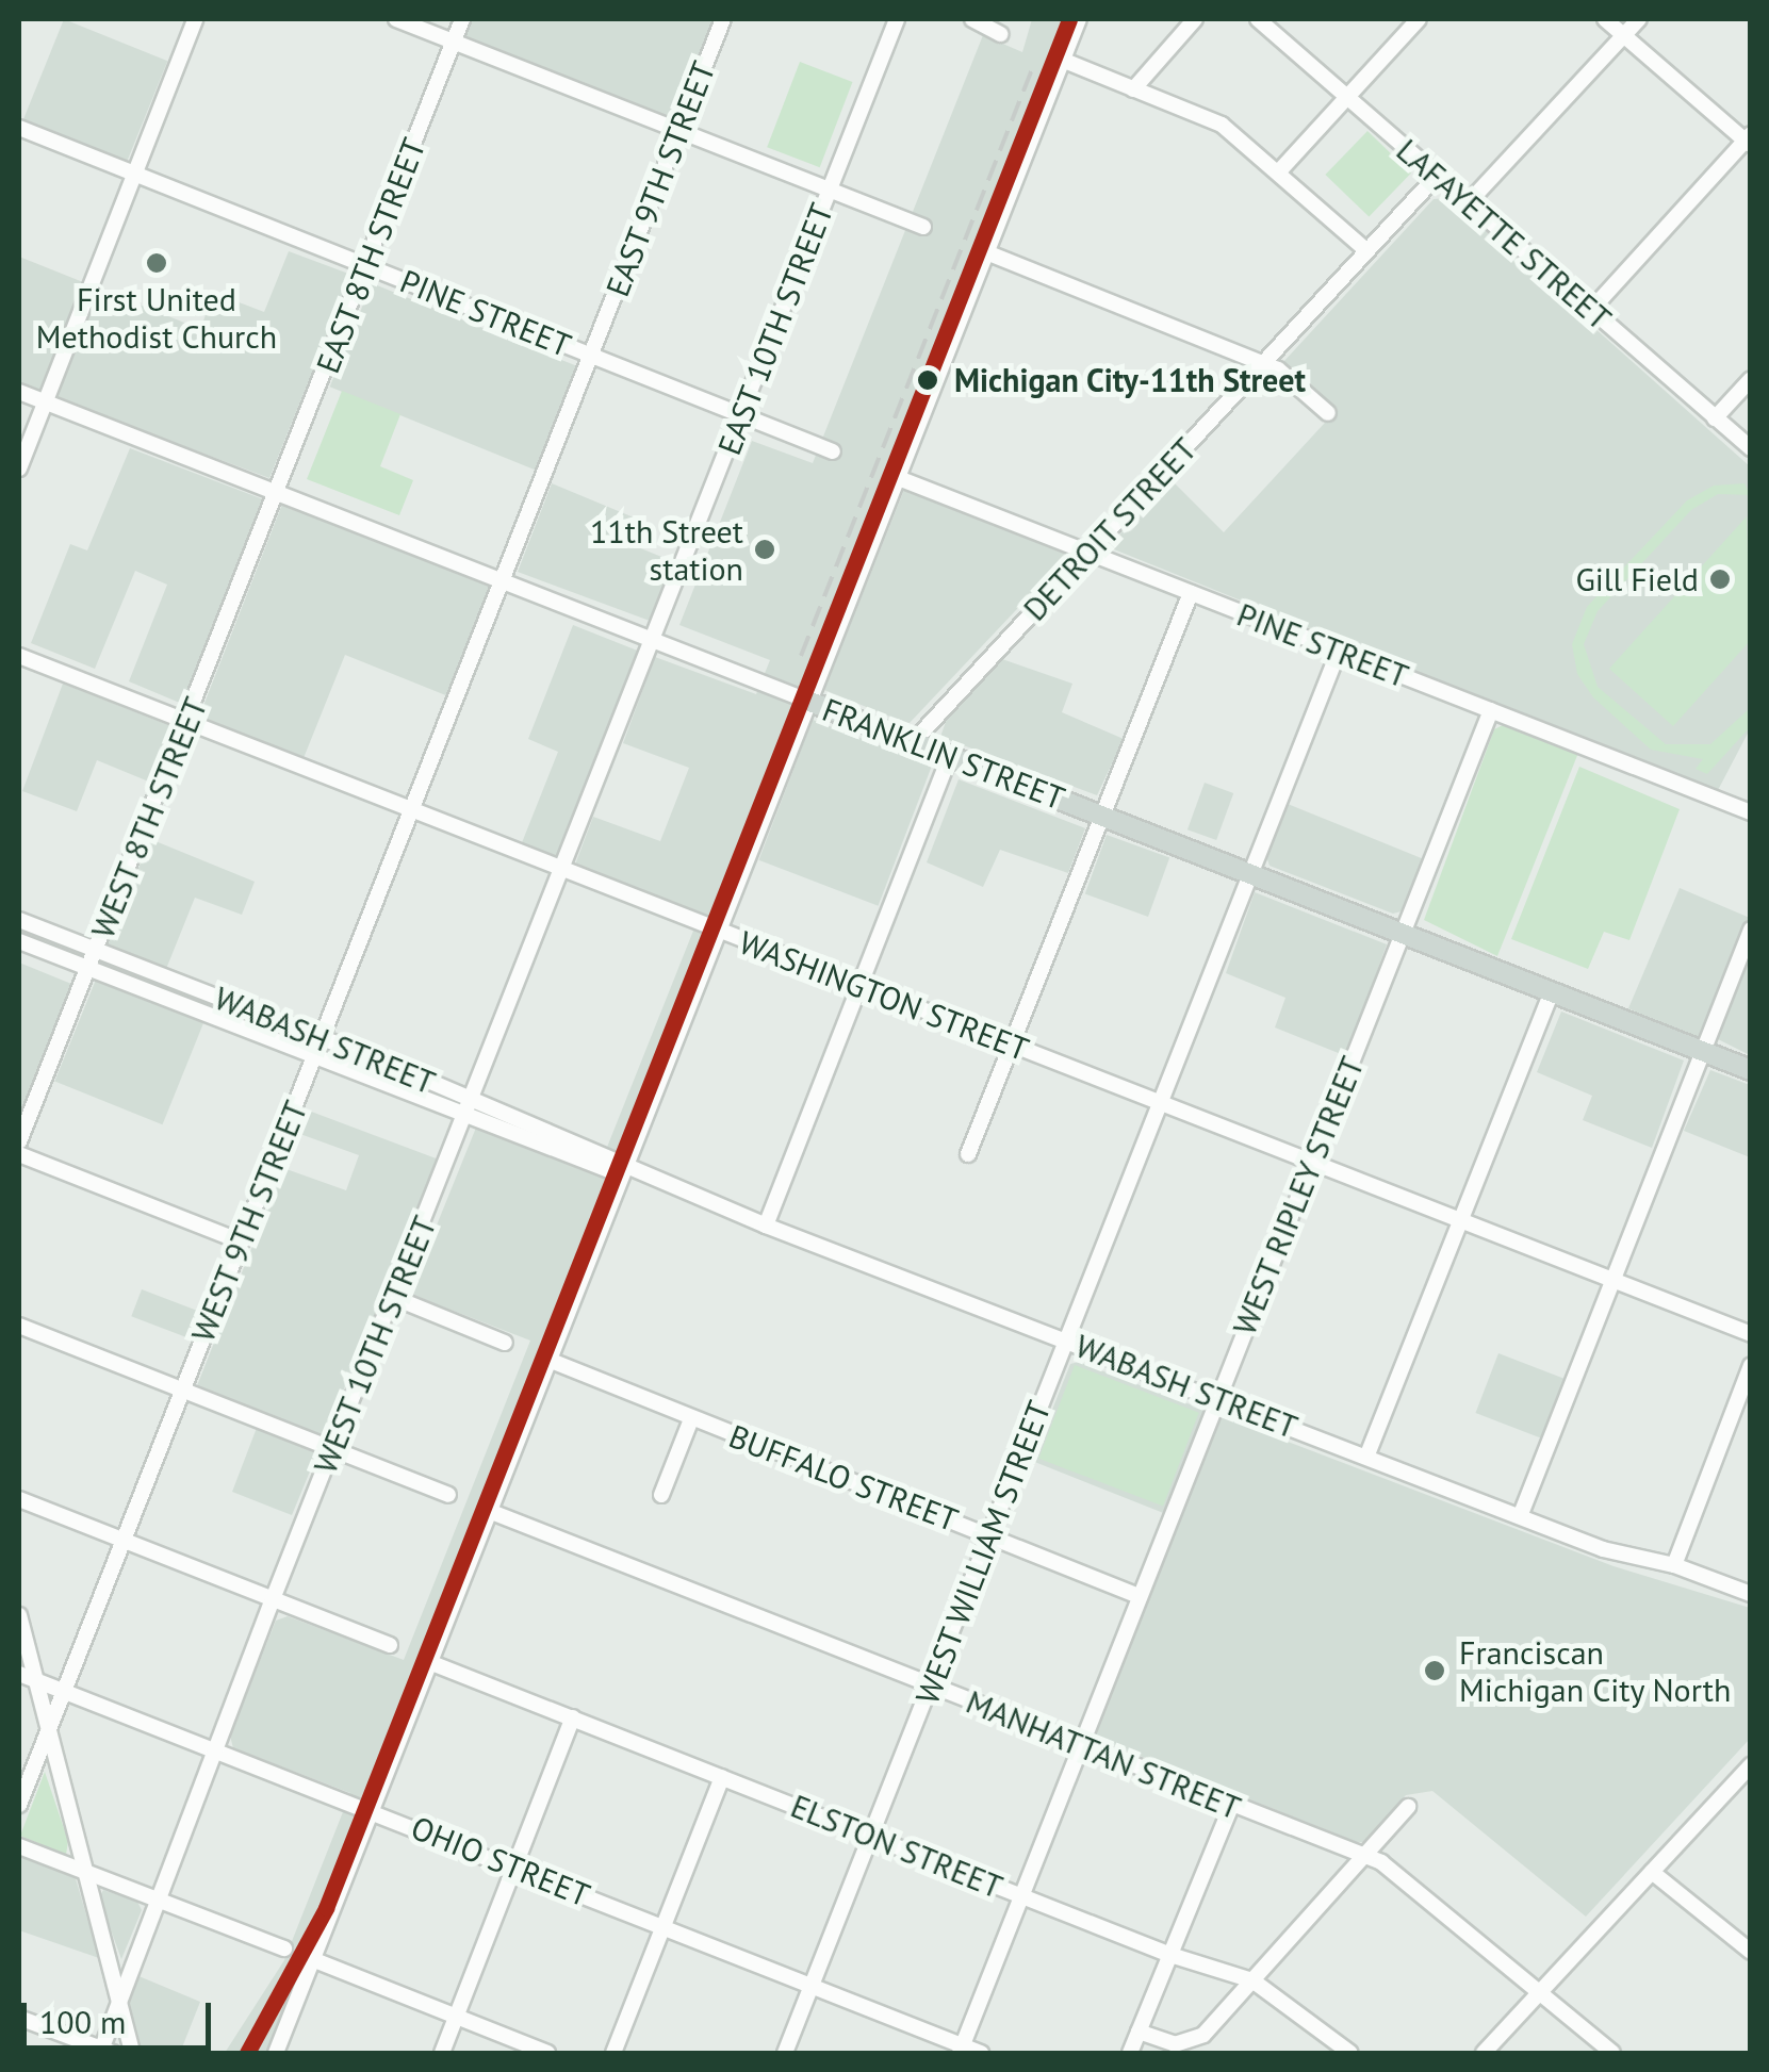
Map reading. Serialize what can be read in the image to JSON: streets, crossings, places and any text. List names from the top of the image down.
{
  "streets": {
    "main road": ["FRANKLIN STREET"],
    "street": [
      "EAST 9TH STREET",
      "LAFAYETTE STREET",
      "EAST 8TH STREET",
      "PINE STREET",
      "EAST 10TH STREET",
      "DETROIT STREET",
      "WEST 8TH STREET",
      "WASHINGTON STREET",
      "WABASH STREET",
      "WEST RIPLEY STREET",
      "WEST 9TH STREET",
      "WEST 10TH STREET",
      "BUFFALO STREET",
      "WEST WILLIAM STREET",
      "MANHATTAN STREET",
      "ELSTON STREET",
      "OHIO STREET"
    ]
  },
  "crossings": [
    ["EAST 9TH STREET", "PINE STREET"],
    ["EAST 9TH STREET", "FRANKLIN STREET"],
    ["EAST 9TH STREET", "WEST 9TH STREET"],
    ["LAFAYETTE STREET", "DETROIT STREET"],
    ["EAST 8TH STREET", "PINE STREET"],
    ["EAST 8TH STREET", "FRANKLIN STREET"],
    ["EAST 8TH STREET", "WEST 8TH STREET"],
    ["PINE STREET", "EAST 10TH STREET"],
    ["PINE STREET", "DETROIT STREET"],
    ["PINE STREET", "WEST RIPLEY STREET"],
    ["PINE STREET", "WEST WILLIAM STREET"],
    ["EAST 10TH STREET", "FRANKLIN STREET"],
    ["EAST 10TH STREET", "WEST 10TH STREET"],
    ["DETROIT STREET", "FRANKLIN STREET"],
    ["FRANKLIN STREET", "WEST 8TH STREET"],
    ["FRANKLIN STREET", "WEST RIPLEY STREET"],
    ["FRANKLIN STREET", "WEST 9TH STREET"],
    ["FRANKLIN STREET", "WEST 10TH STREET"],
    ["FRANKLIN STREET", "WEST WILLIAM STREET"],
    ["WEST 8TH STREET", "WASHINGTON STREET"],
    ["WEST 8TH STREET", "WABASH STREET"],
    ["WASHINGTON STREET", "WEST RIPLEY STREET"],
    ["WASHINGTON STREET", "WEST 9TH STREET"],
    ["WASHINGTON STREET", "WEST 10TH STREET"],
    ["WASHINGTON STREET", "WEST WILLIAM STREET"],
    ["WABASH STREET", "WEST RIPLEY STREET"],
    ["WABASH STREET", "WEST 9TH STREET"],
    ["WABASH STREET", "WEST 10TH STREET"],
    ["WABASH STREET", "WEST WILLIAM STREET"],
    ["WEST RIPLEY STREET", "BUFFALO STREET"],
    ["WEST RIPLEY STREET", "MANHATTAN STREET"],
    ["WEST RIPLEY STREET", "ELSTON STREET"],
    ["WEST RIPLEY STREET", "OHIO STREET"],
    ["WEST 9TH STREET", "OHIO STREET"],
    ["WEST 10TH STREET", "OHIO STREET"],
    ["BUFFALO STREET", "WEST WILLIAM STREET"],
    ["WEST WILLIAM STREET", "MANHATTAN STREET"],
    ["WEST WILLIAM STREET", "ELSTON STREET"],
    ["WEST WILLIAM STREET", "OHIO STREET"]
  ],
  "places": [
    "First United Methodist Church",
    "Michigan City-11th Street",
    "11th Street station",
    "Gill Field",
    "Franciscan Michigan City North"
  ],
  "scale_bar": "100 m"
}
